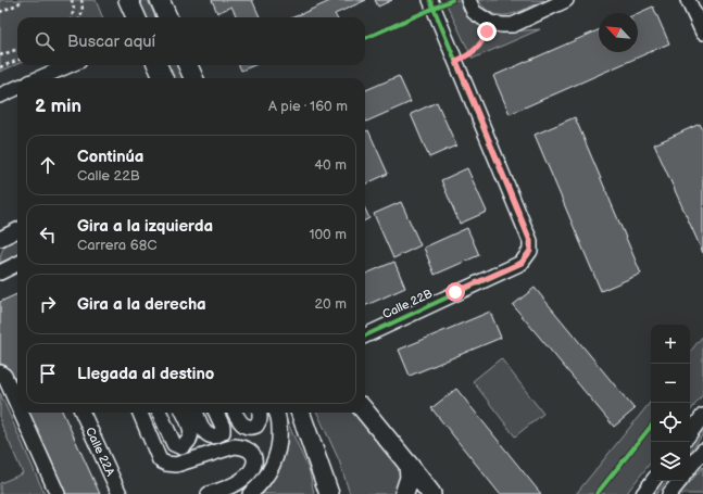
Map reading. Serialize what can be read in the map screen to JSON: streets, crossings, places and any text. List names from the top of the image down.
{
  "streets": {
    "street": ["Calle 22B", "Calle 22A"]
  },
  "north": "top left",
  "page": {
    "search": "Buscar aquí",
    "heading": ["2 min", "A pie · 160 m"],
    "list": [
      ["Continúa", "Calle 22B", "40 m"],
      ["Gira a la izquierda", "Carrera 68C", "100 m"],
      ["Gira a la derecha", "20 m"],
      "Llegada al destino"
    ],
    "map_buttons": ["+", "−"]
  }
}
